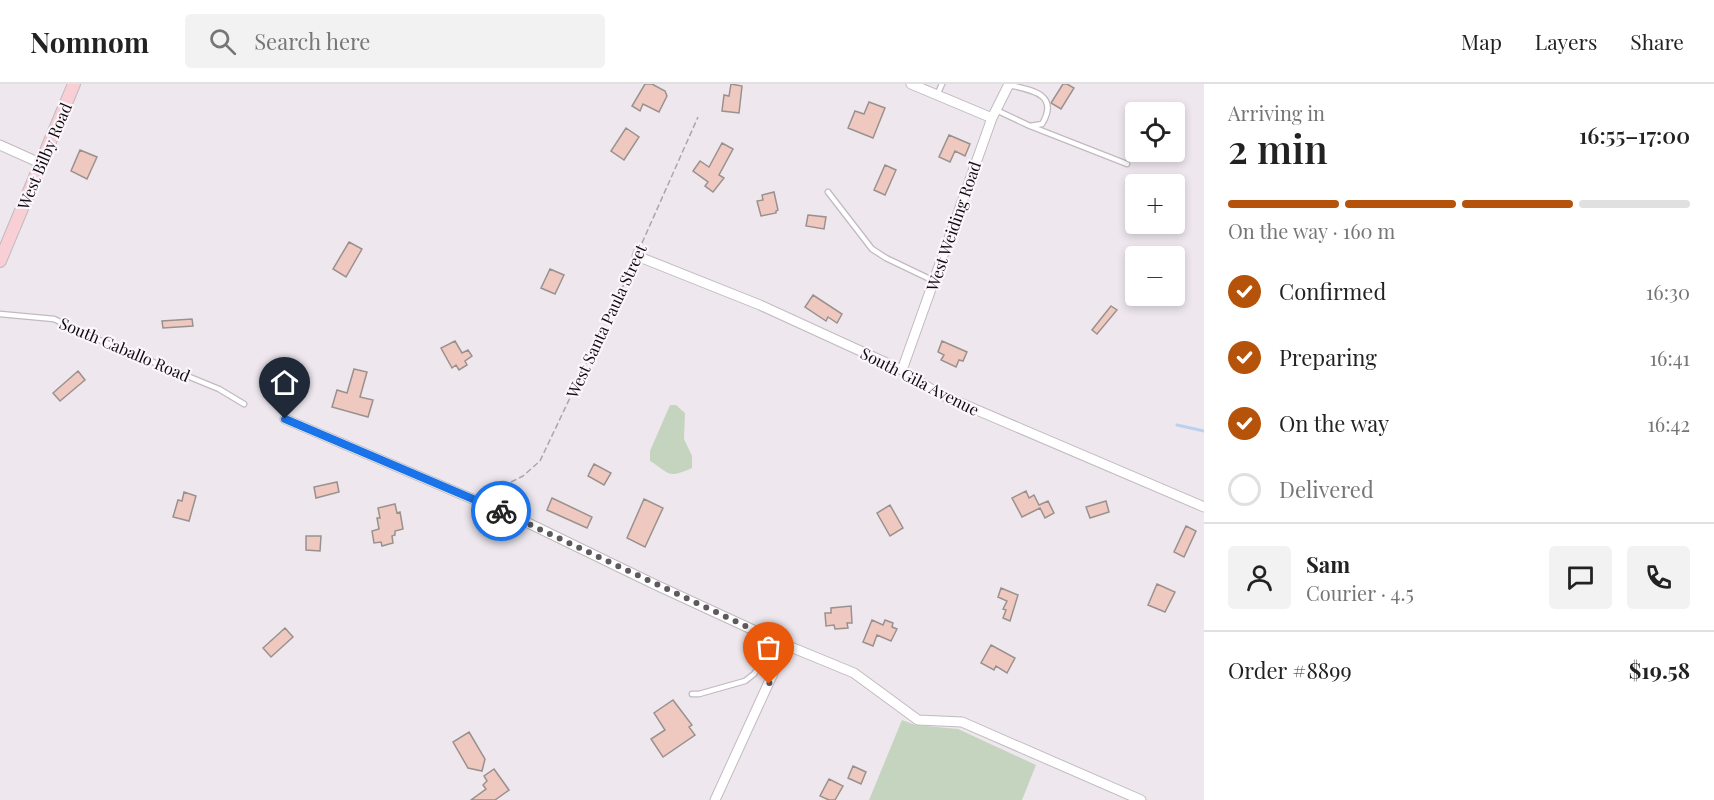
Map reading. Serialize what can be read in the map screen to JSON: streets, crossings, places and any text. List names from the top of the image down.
{
  "streets": {
    "street": ["West Bilby Road", "West Weiding Road", "South Gila Avenue"],
    "lane": ["South Caballo Road"],
    "path": ["West Santa Paula Street"]
  },
  "crossings": [
    ["West Weiding Road", "South Gila Avenue"],
    ["West Santa Paula Street", "South Gila Avenue"]
  ],
  "page": {
    "header": "Nomnom",
    "search": "Search here",
    "nav": ["Map", "Layers", "Share"],
    "heading": ["2 min", "Arriving in", "16:55–17:00"],
    "panel": [
      "Sam",
      "Courier · 4.5",
      "Order #8899",
      "$19.58"
    ],
    "map_buttons": ["+", "−"],
    "bar": "On the way · 160 m",
    "list": [
      ["Confirmed", "16:30"],
      ["Preparing", "16:41"],
      ["On the way", "16:42"],
      "Delivered"
    ]
  }
}
